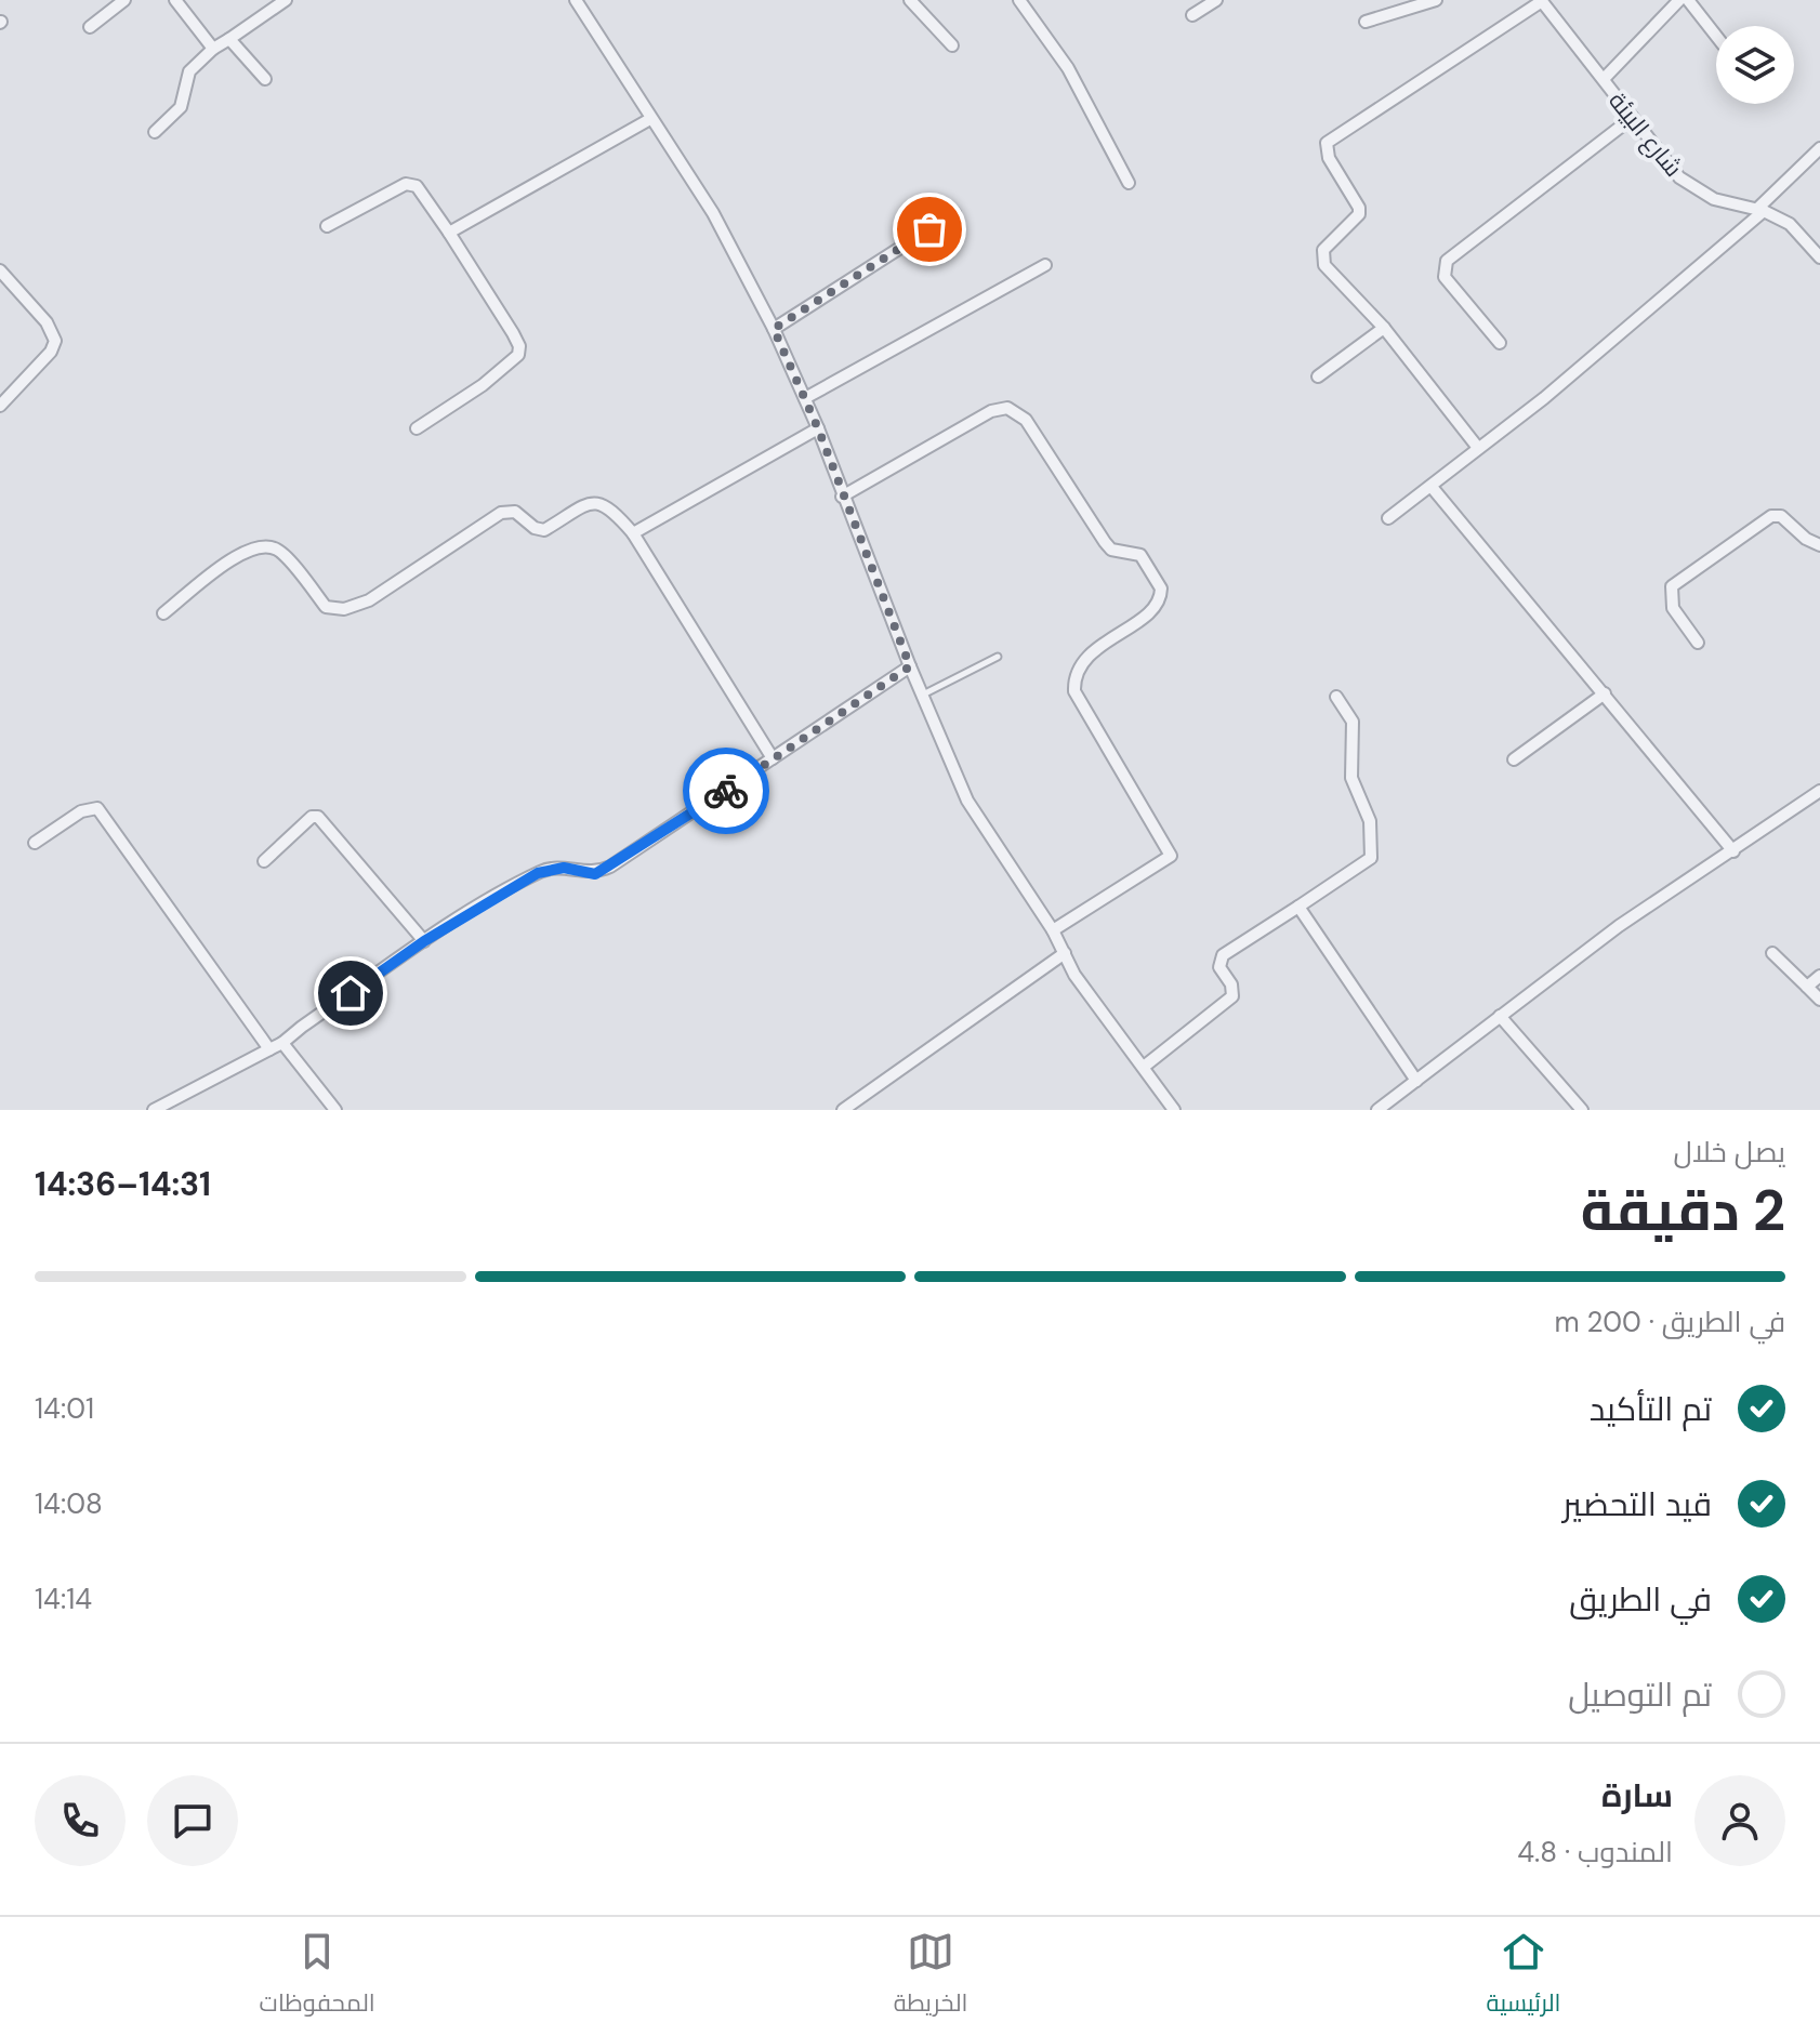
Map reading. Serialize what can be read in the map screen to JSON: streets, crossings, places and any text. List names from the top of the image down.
{
  "streets": {
    "street": ["شارع البيئة"]
  },
  "page": {
    "heading": ["2 دقيقة", "يصل خلال", "14:31–14:36"],
    "panel": ["سارة", "المندوب · 4.8"],
    "bar": "في الطريق · 200 m",
    "list": [
      ["تم التأكيد", "14:01"],
      ["قيد التحضير", "14:08"],
      ["في الطريق", "14:14"],
      "تم التوصيل"
    ],
    "tabs": ["الرئيسية", "الخريطة", "المحفوظات"]
  }
}
